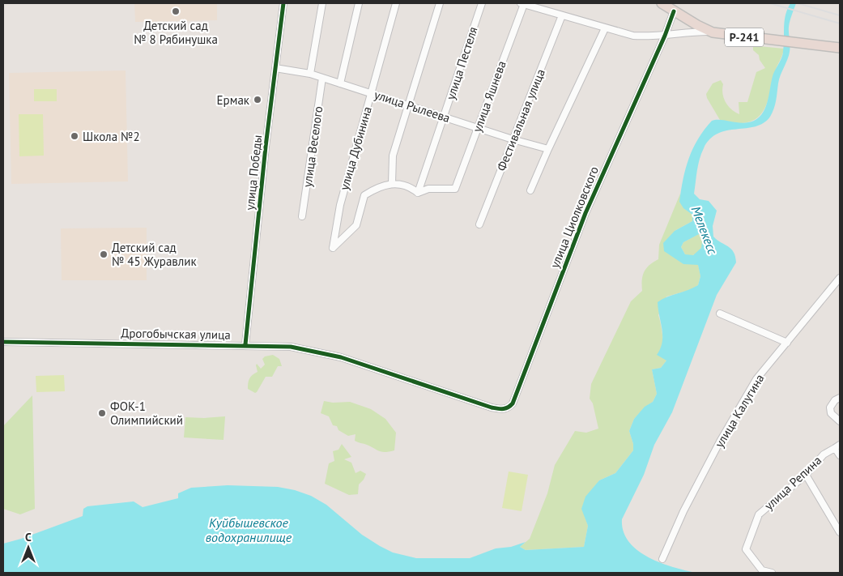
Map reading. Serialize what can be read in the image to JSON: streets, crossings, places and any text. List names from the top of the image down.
{
  "streets": {
    "highway": ["Р-241"],
    "street": [
      "улица Пестеля",
      "улица Яшнева",
      "улица Рылеева",
      "Фестивальная улица",
      "улица Веселого",
      "улица Дубинина",
      "улица Победы",
      "улица Циолковского",
      "Дрогобычская улица",
      "улица Калугина",
      "улица Репина"
    ]
  },
  "crossings": [
    ["Р-241", "улица Циолковского"],
    ["улица Пестеля", "улица Яшнева"],
    ["улица Пестеля", "улица Рылеева"],
    ["улица Яшнева", "улица Рылеева"],
    ["улица Рылеева", "Фестивальная улица"],
    ["улица Рылеева", "улица Веселого"],
    ["улица Рылеева", "улица Дубинина"],
    ["улица Рылеева", "улица Победы"],
    ["улица Победы", "Дрогобычская улица"],
    ["улица Циолковского", "Дрогобычская улица"]
  ],
  "water": ["Мелекесс", "Куйбышевское водохранилище"],
  "places": [
    "Детский сад № 8 Рябинушка",
    "Ермак",
    "Школа №2",
    "Детский сад № 45 Журавлик",
    "ФОК-1 Олимпийский"
  ],
  "north": "top"
}
